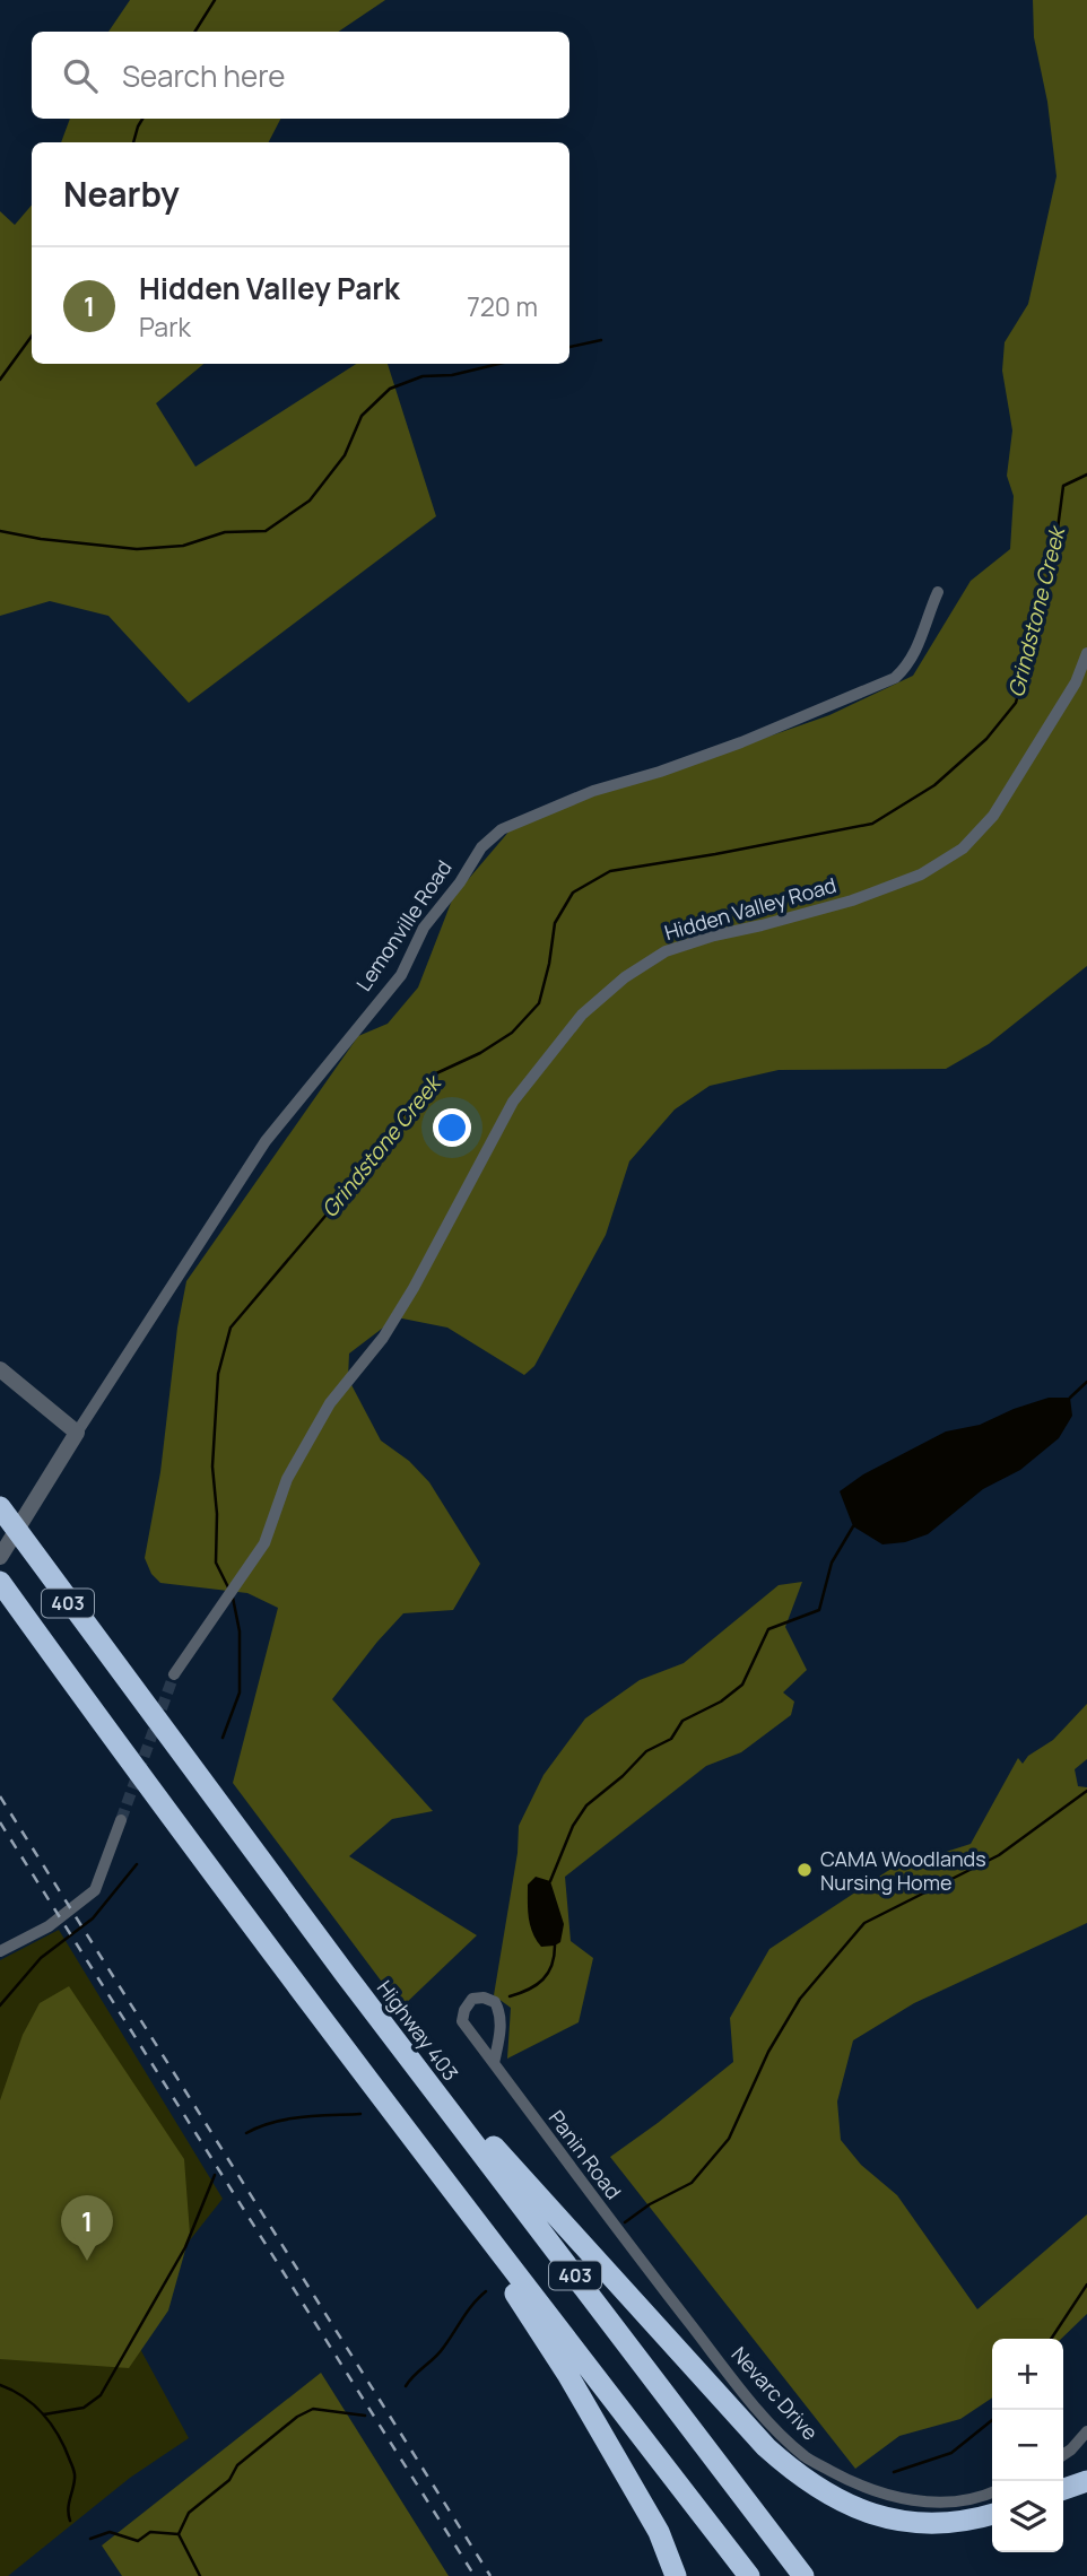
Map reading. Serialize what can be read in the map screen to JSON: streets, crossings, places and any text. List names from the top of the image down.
{
  "streets": {
    "highway": ["403", "Highway 403"],
    "street": [
      "Hidden Valley Road",
      "Lemonville Road",
      "Panin Road",
      "Nevarc Drive"
    ]
  },
  "crossings": [
    ["Panin Road", "Nevarc Drive"]
  ],
  "water": ["Grindstone Creek"],
  "places": ["CAMA Woodlands Nursing Home"],
  "page": {
    "search": "Search here",
    "heading": "Nearby",
    "list": [
      {
        "mark": "1",
        "name": "Hidden Valley Park",
        "note": "Park",
        "value": "720 m"
      }
    ],
    "pins": "1",
    "map_buttons": ["+", "−"]
  }
}
